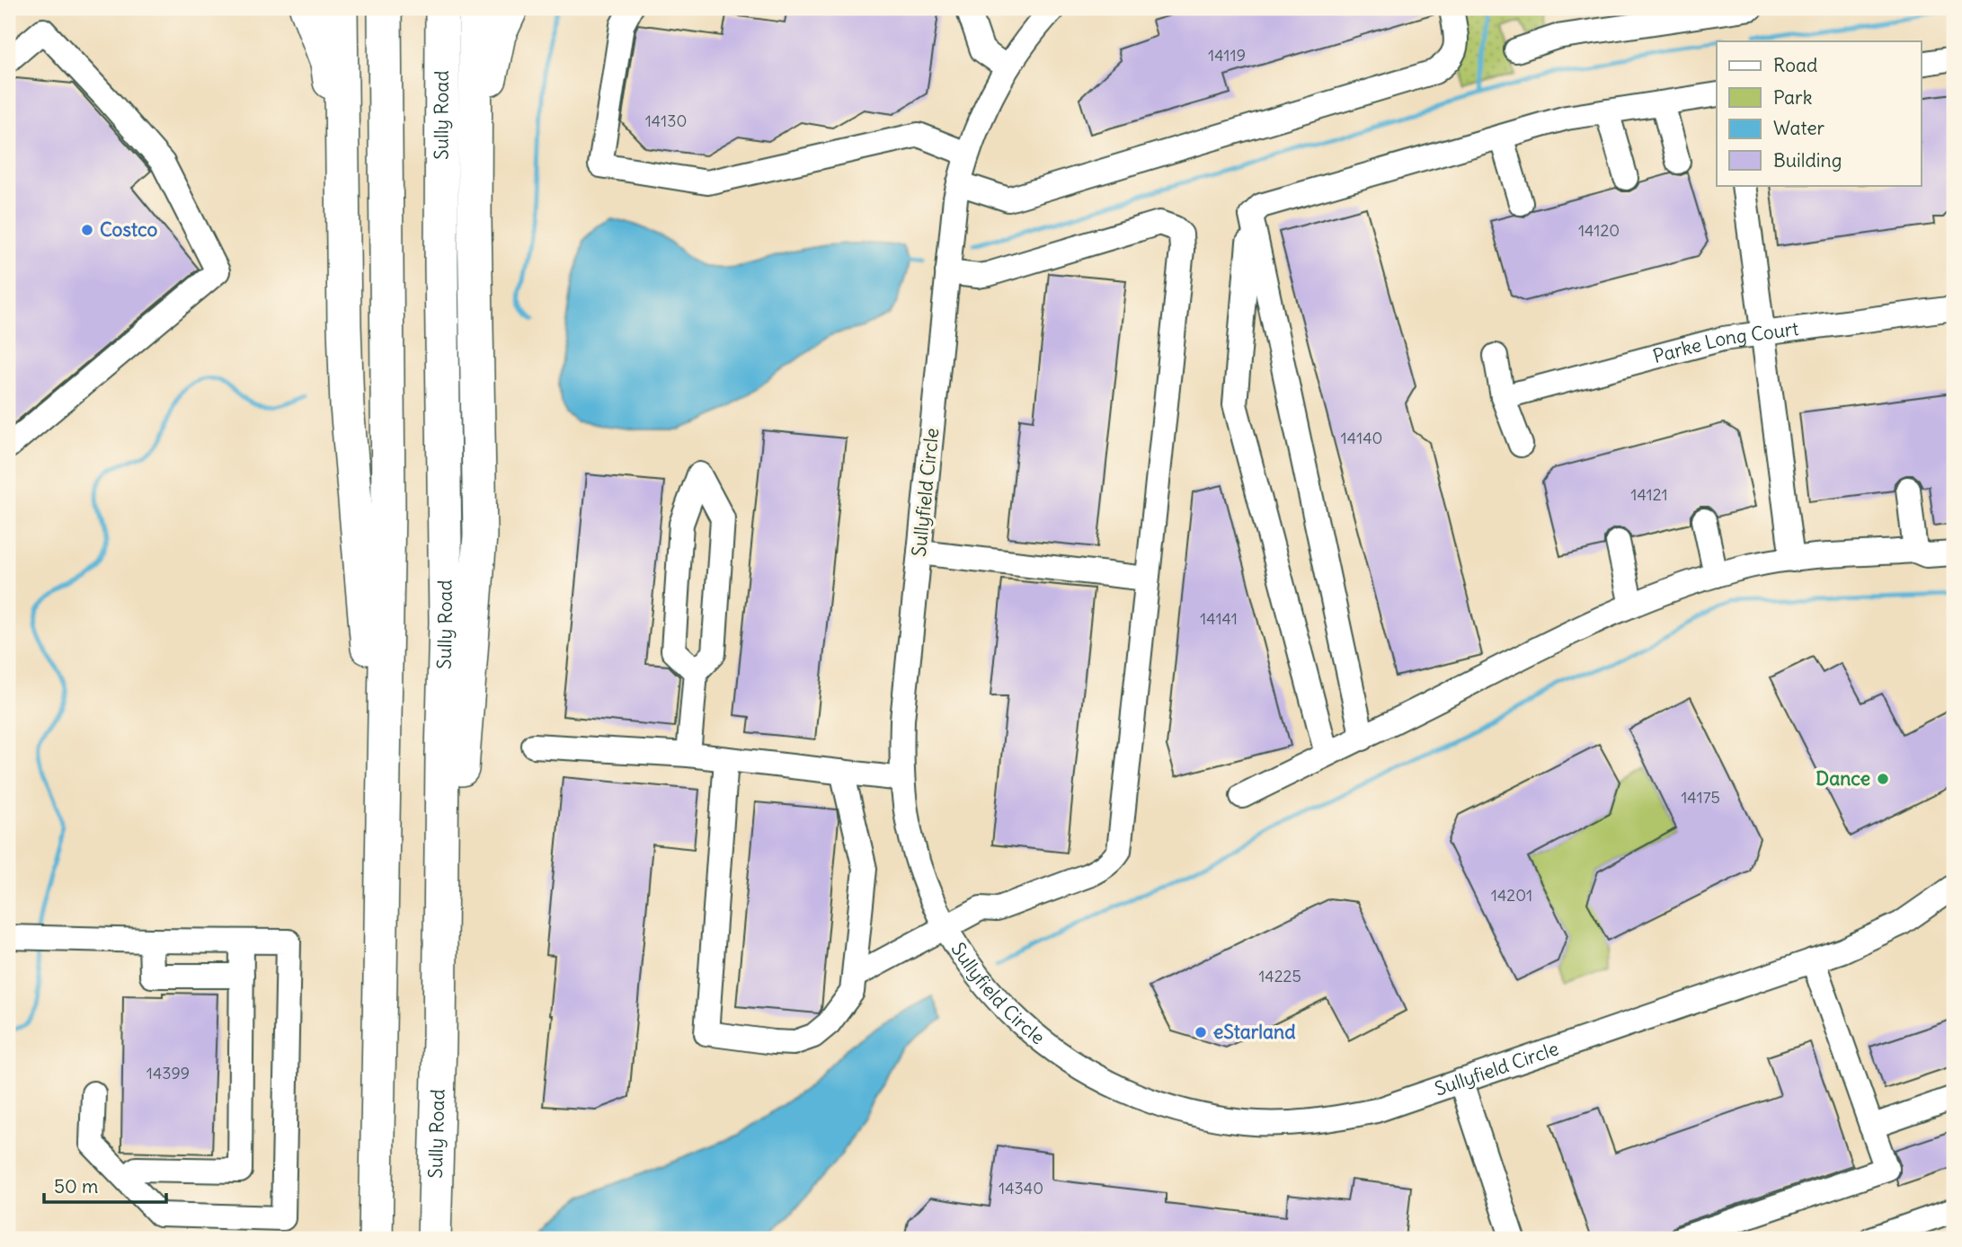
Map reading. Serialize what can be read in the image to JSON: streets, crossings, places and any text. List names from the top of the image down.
{
  "streets": {
    "highway": ["Sully Road"],
    "street": ["Parke Long Court", "Sullyfield Circle"]
  },
  "places": ["Costco", "Dance", "eStarland"],
  "house_numbers": [
    "14119",
    "14130",
    "14120",
    "14140",
    "14121",
    "14141",
    "14175",
    "14201",
    "14225",
    "14399",
    "14340"
  ],
  "legend": [
    "Road",
    "Park",
    "Water",
    "Building"
  ],
  "scale_bar": "50 m"
}
